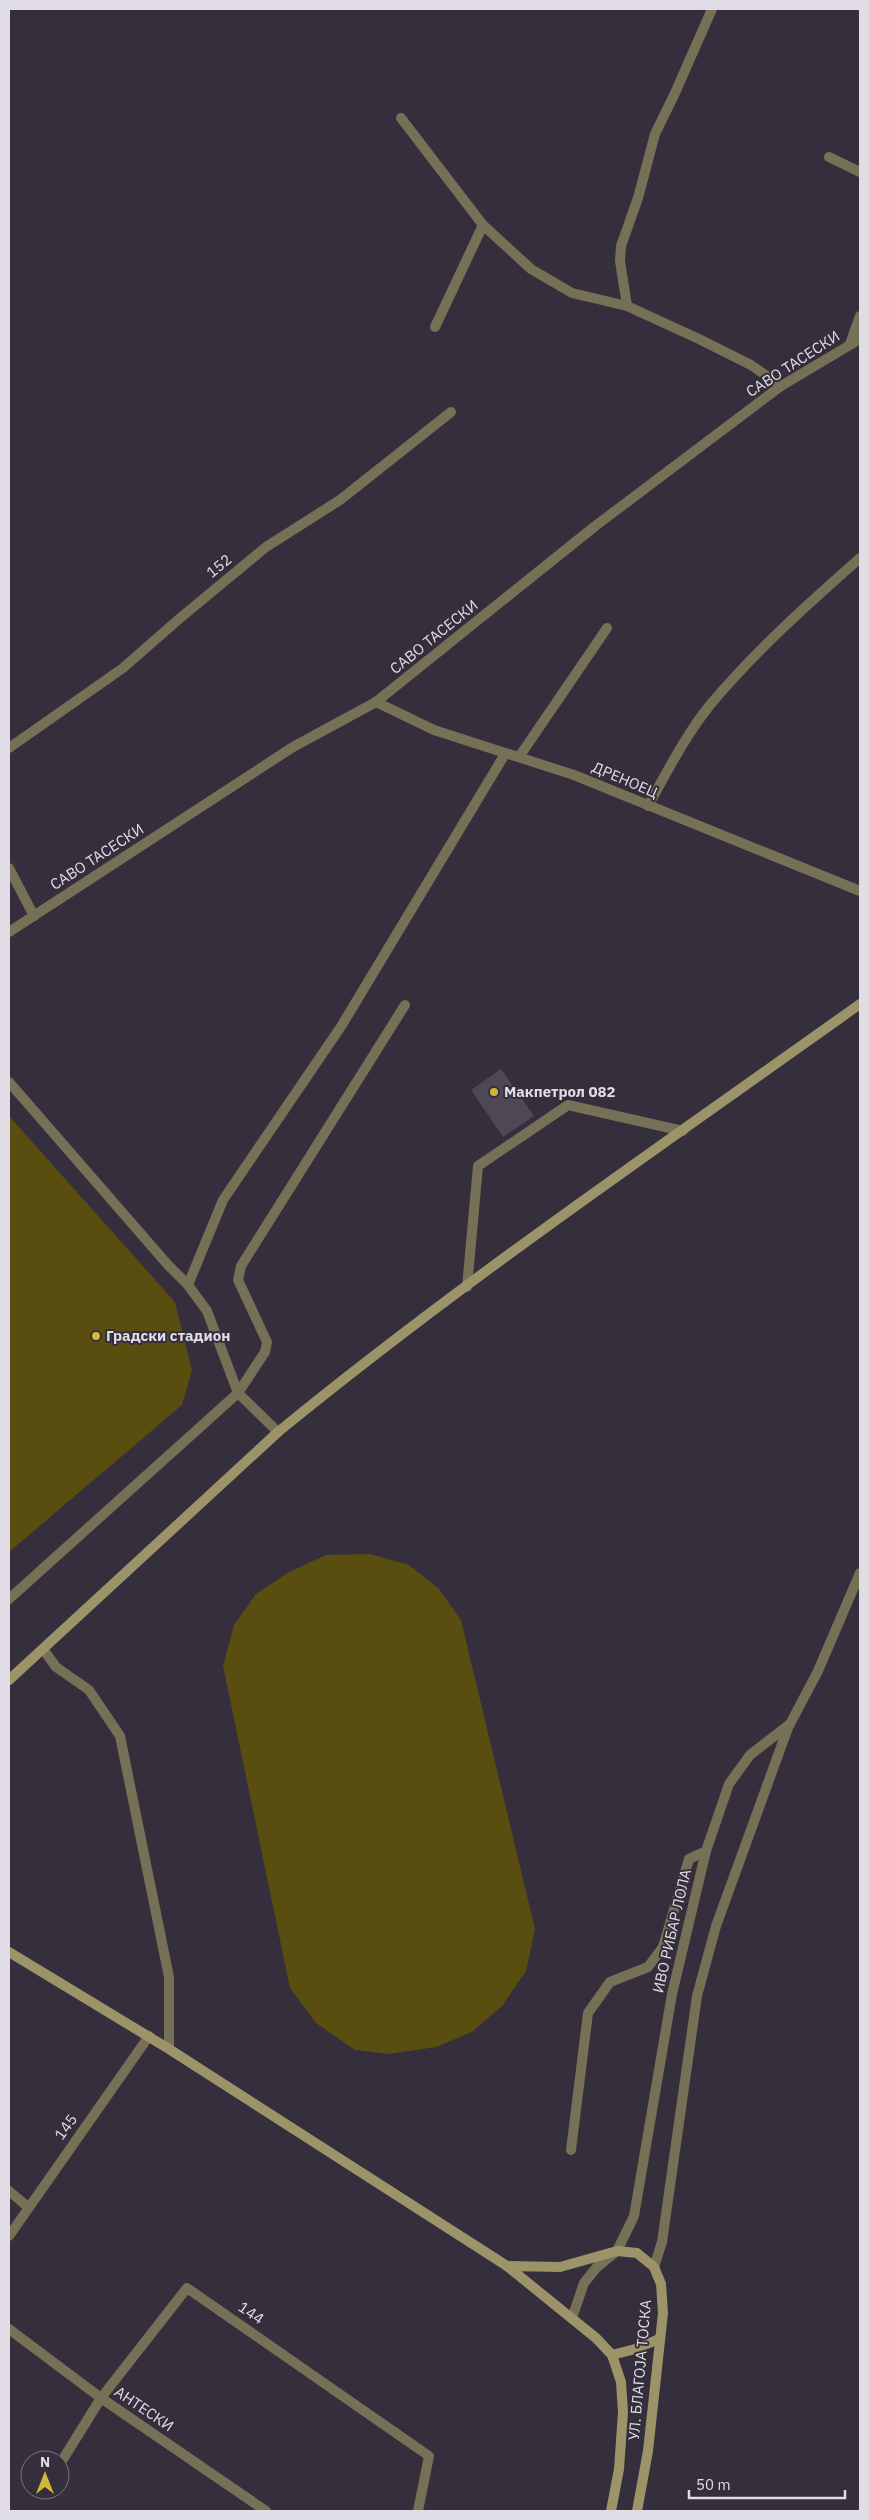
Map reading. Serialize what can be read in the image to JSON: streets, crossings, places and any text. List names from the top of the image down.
{
  "streets": {
    "main road": ["УЛ. БЛАГОЈА ТОСКА"],
    "street": [
      "САВО ТАСЕСКИ",
      "152",
      "ДРЕНОЕЦ",
      "ИВО РИБАР ЛОЛА",
      "145",
      "144",
      "АНТЕСКИ"
    ]
  },
  "crossings": [
    ["САВО ТАСЕСКИ", "ДРЕНОЕЦ"],
    ["ИВО РИБАР ЛОЛА", "УЛ. БЛАГОЈА ТОСКА"],
    ["144", "АНТЕСКИ"]
  ],
  "places": ["Макпетрол 082", "Градски стадион"],
  "scale_bar": "50 m",
  "north": "top"
}
